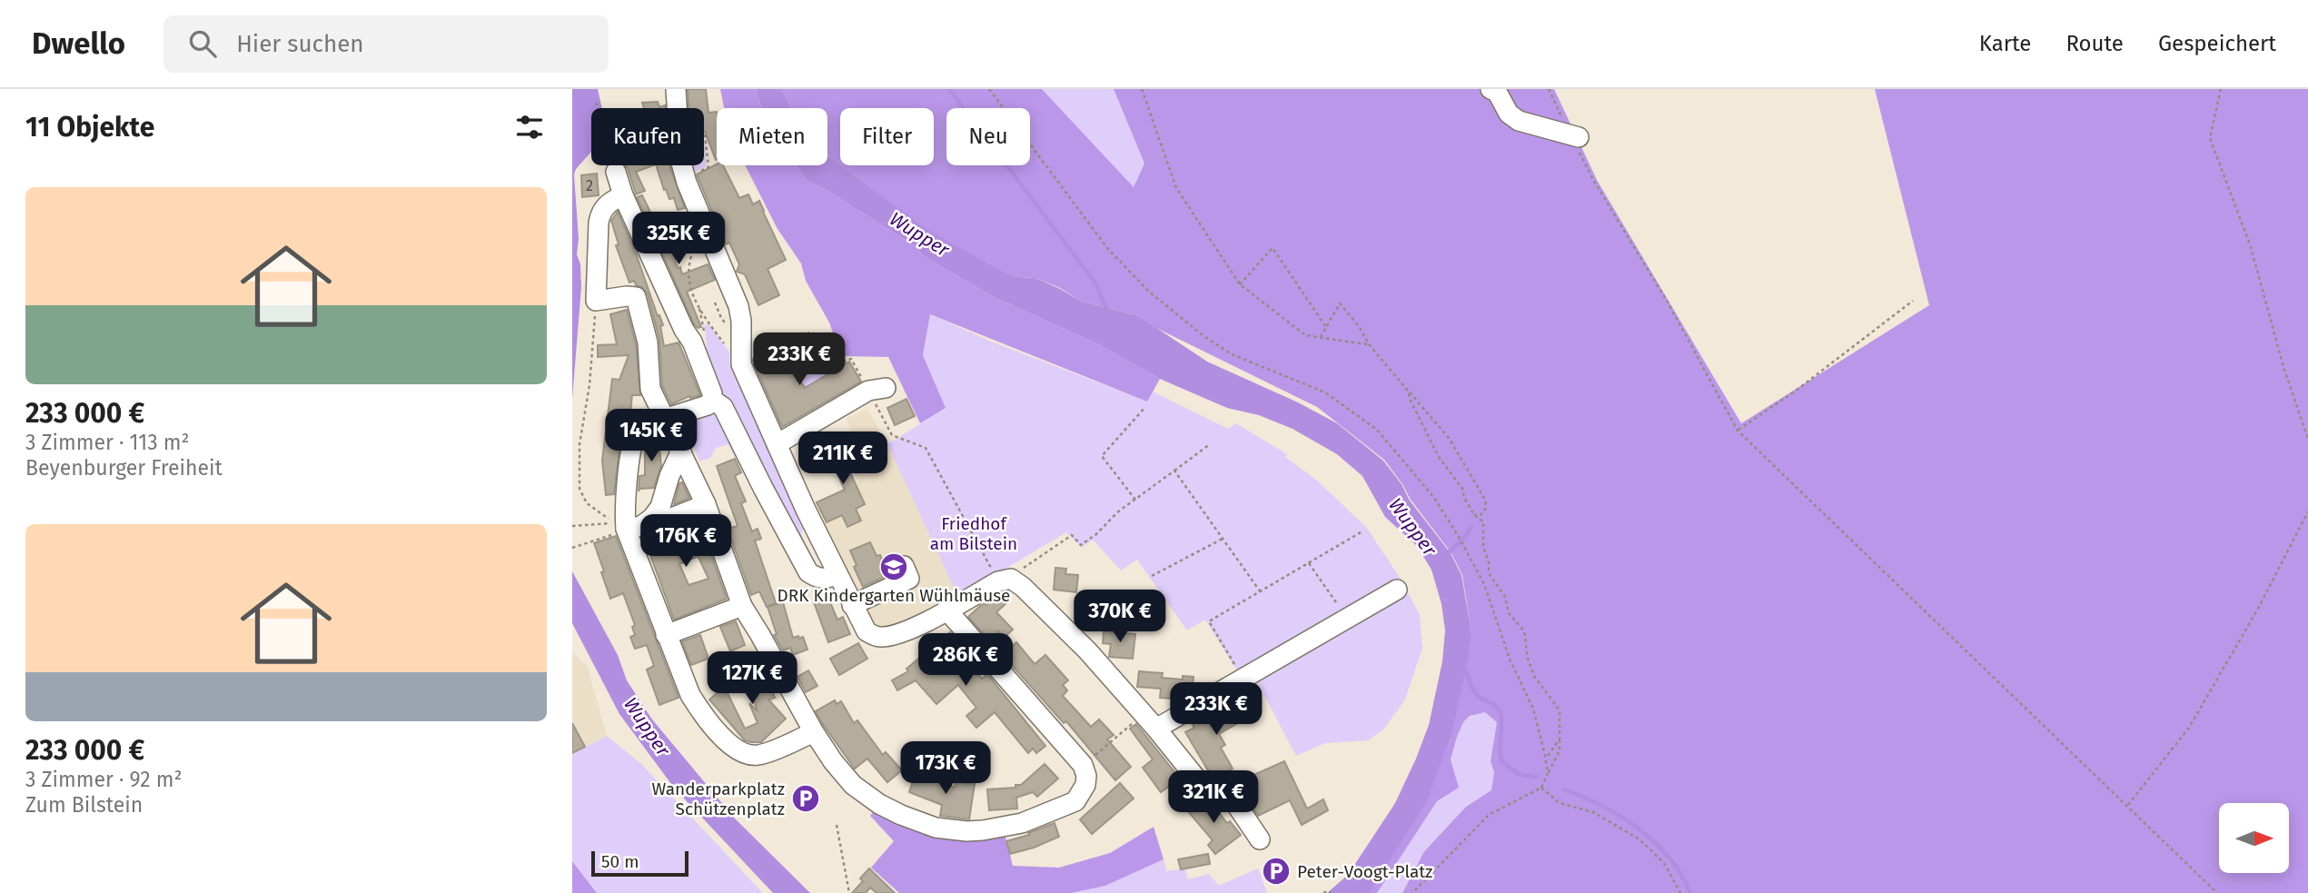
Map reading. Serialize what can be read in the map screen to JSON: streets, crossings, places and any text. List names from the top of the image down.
{
  "water": ["Wupper"],
  "parks": ["Friedhof am Bilstein"],
  "places": {
    "school or university": ["DRK Kindergarten Wühlmäuse"],
    "parking": ["Wanderparkplatz Schützenplatz", "Peter-Voogt-Platz"]
  },
  "house_numbers": ["2"],
  "scale_bar": "50 m",
  "north": "right",
  "page": {
    "header": "Dwello",
    "search": "Hier suchen",
    "nav": ["Karte", "Route", "Gespeichert"],
    "heading": "11 Objekte",
    "chip": [
      "Kaufen",
      "Mieten",
      "Filter",
      "Neu"
    ],
    "list": [
      {
        "name": "233 000 €",
        "note": "3 Zimmer · 113 m² · Beyenburger Freiheit"
      },
      {
        "name": "233 000 €",
        "note": "3 Zimmer · 92 m² · Zum Bilstein"
      }
    ],
    "price": [
      "325K €",
      "233K €",
      "145K €",
      "211K €",
      "176K €",
      "370K €",
      "286K €",
      "127K €",
      "233K €",
      "173K €",
      "321K €"
    ],
    "scale": "50 m"
  }
}
